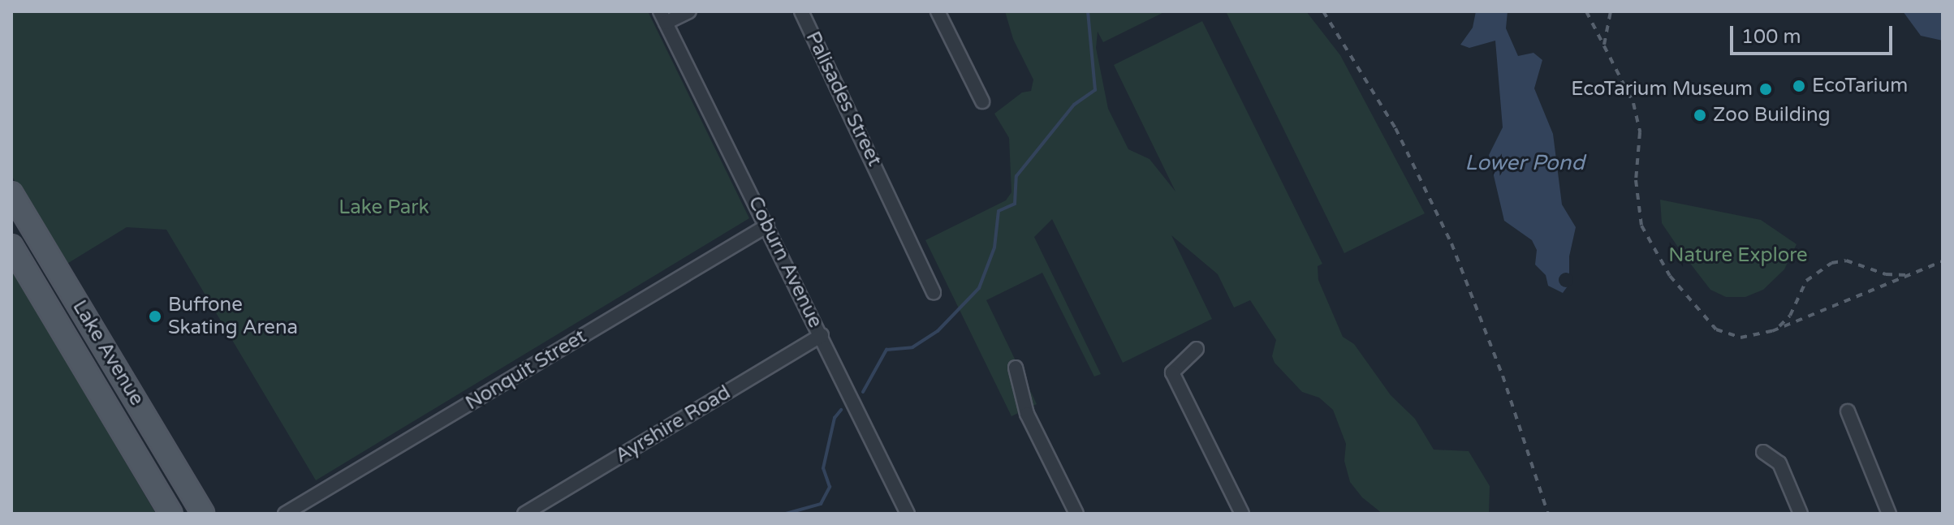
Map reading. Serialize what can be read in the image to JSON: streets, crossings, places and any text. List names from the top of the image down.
{
  "streets": {
    "main road": ["Lake Avenue"],
    "street": [
      "Palisades Street",
      "Coburn Avenue",
      "Nonquit Street",
      "Ayrshire Road"
    ]
  },
  "crossings": [
    ["Coburn Avenue", "Nonquit Street"],
    ["Coburn Avenue", "Ayrshire Road"]
  ],
  "water": ["Lower Pond"],
  "parks": ["Lake Park", "Nature Explore"],
  "places": [
    "EcoTarium",
    "EcoTarium Museum",
    "Zoo Building",
    "Buffone Skating Arena"
  ],
  "scale_bar": "100 m"
}
